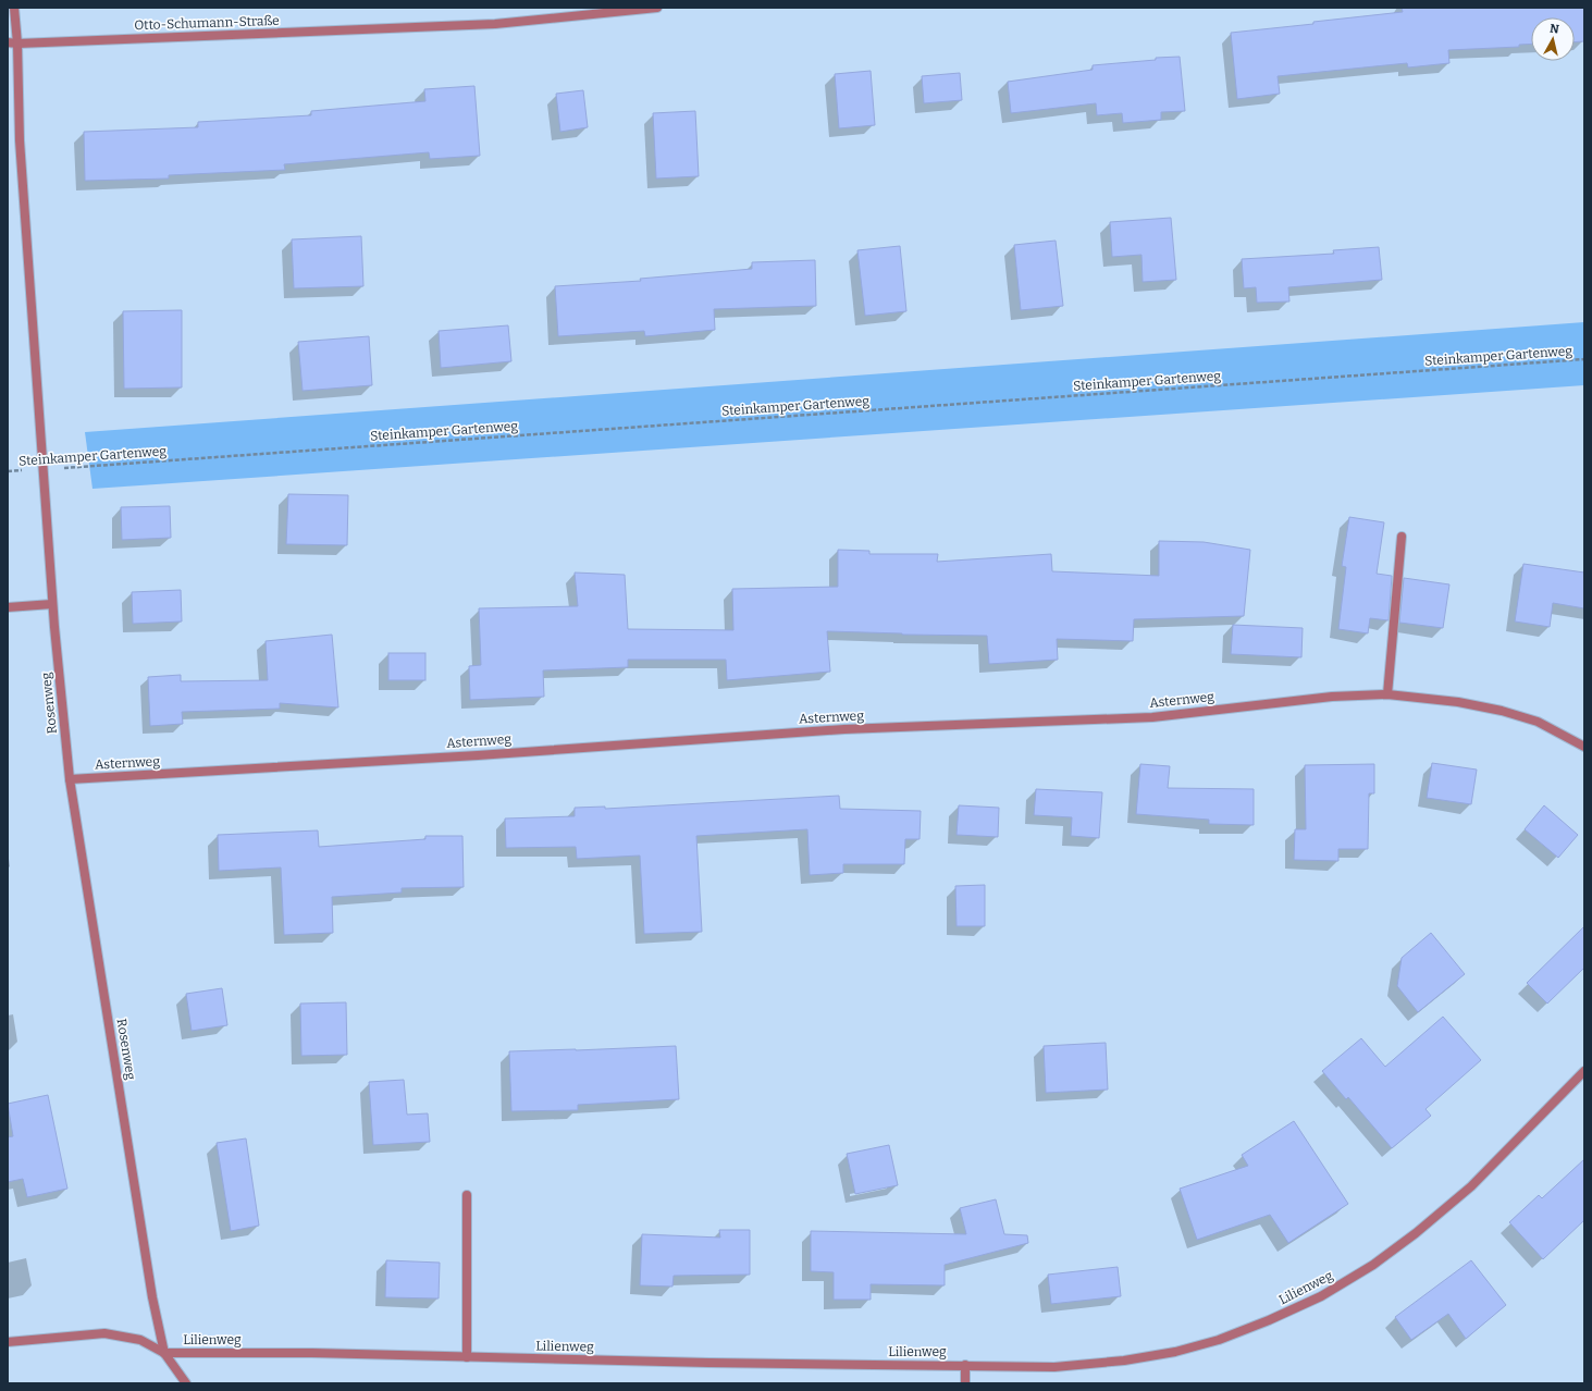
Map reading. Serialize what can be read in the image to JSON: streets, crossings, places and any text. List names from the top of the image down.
{
  "streets": {
    "street": [
      "Otto-Schumann-Straße",
      "Asternweg",
      "Rosenweg",
      "Lilienweg"
    ],
    "path": ["Steinkamper Gartenweg"]
  },
  "crossings": [
    ["Otto-Schumann-Straße", "Rosenweg"],
    ["Steinkamper Gartenweg", "Rosenweg"],
    ["Asternweg", "Rosenweg"],
    ["Rosenweg", "Lilienweg"]
  ],
  "north": "top"
}
